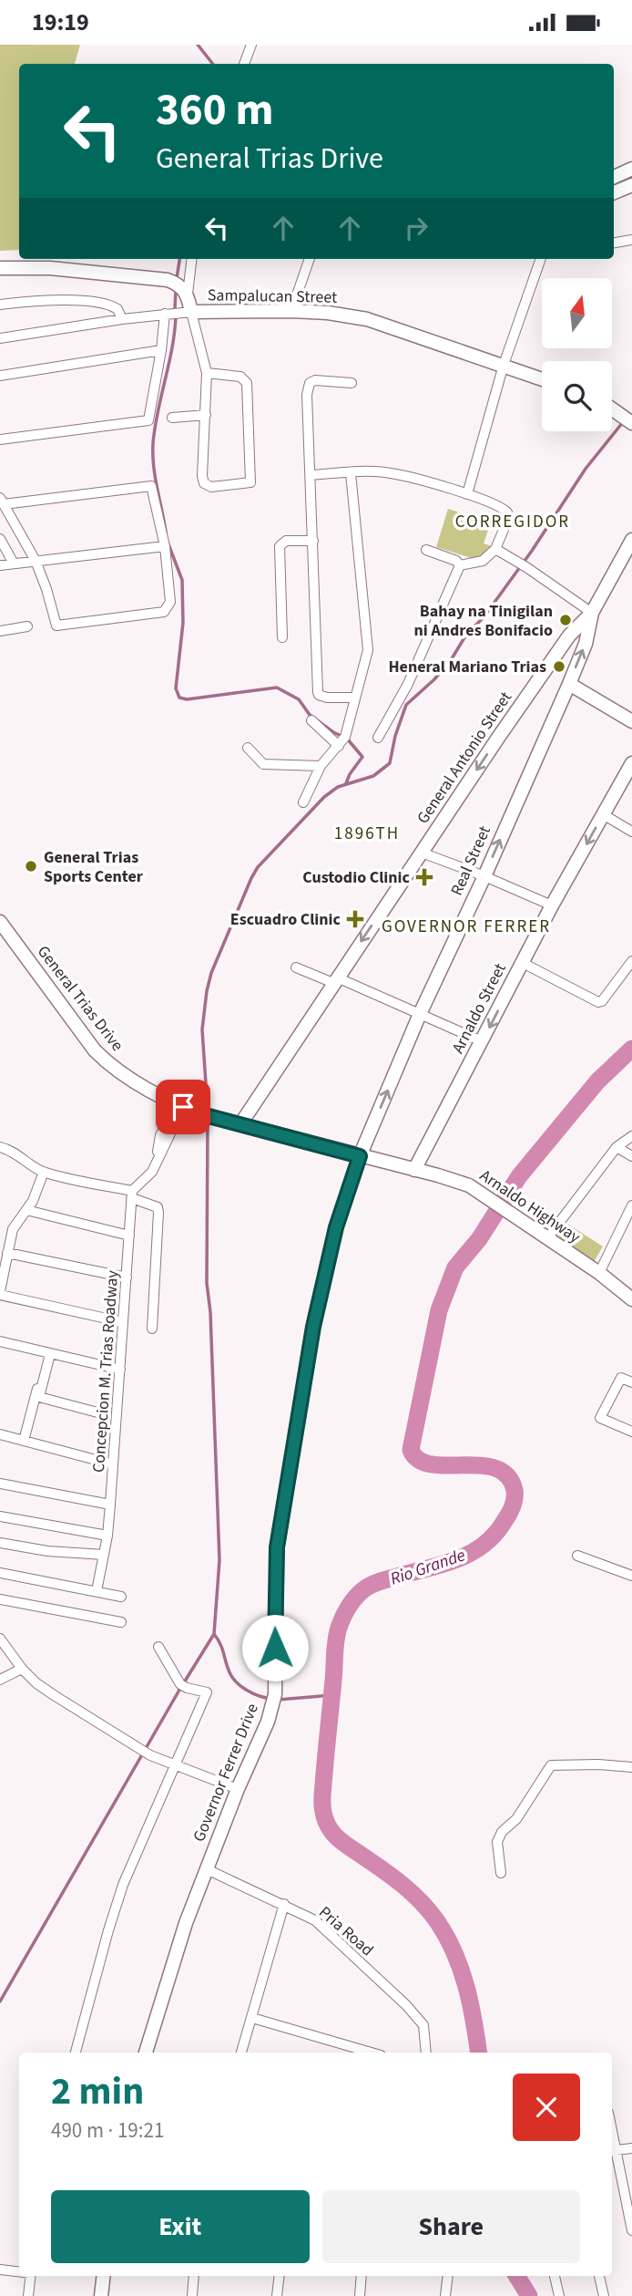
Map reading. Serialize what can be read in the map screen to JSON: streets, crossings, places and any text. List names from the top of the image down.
{
  "streets": {
    "main road": [
      "Sampalucan Street",
      "General Antonio Street",
      "Real Street",
      "General Trias Drive",
      "Arnaldo Street",
      "Arnaldo Highway",
      "Governor Ferrer Drive"
    ],
    "street": ["Concepcion M. Trias Roadway", "Pria Road"]
  },
  "crossings": [
    ["General Antonio Street", "Real Street"],
    ["General Antonio Street", "General Trias Drive"],
    ["Real Street", "General Trias Drive"],
    ["Real Street", "Arnaldo Highway"],
    ["Real Street", "Governor Ferrer Drive"],
    ["General Trias Drive", "Arnaldo Highway"],
    ["General Trias Drive", "Governor Ferrer Drive"],
    ["Arnaldo Street", "Arnaldo Highway"],
    ["Arnaldo Highway", "Governor Ferrer Drive"],
    ["Governor Ferrer Drive", "Pria Road"]
  ],
  "one_way": ["General Antonio Street", "Real Street", "Arnaldo Street"],
  "districts": ["CORREGIDOR", "1896TH", "GOVERNOR FERRER"],
  "water": ["Rio Grande"],
  "places": {
    "other": ["Bahay na Tinigilan ni Andres Bonifacio", "Heneral Mariano Trias", "General Trias Sports Center"],
    "health": ["Custodio Clinic", "Escuadro Clinic"]
  },
  "north": "top",
  "page": {
    "status": "19:19",
    "turn": ["360 m", "General Trias Drive"],
    "heading": ["2 min", "490 m · 19:21"],
    "buttons": ["Exit", "Share"]
  }
}
